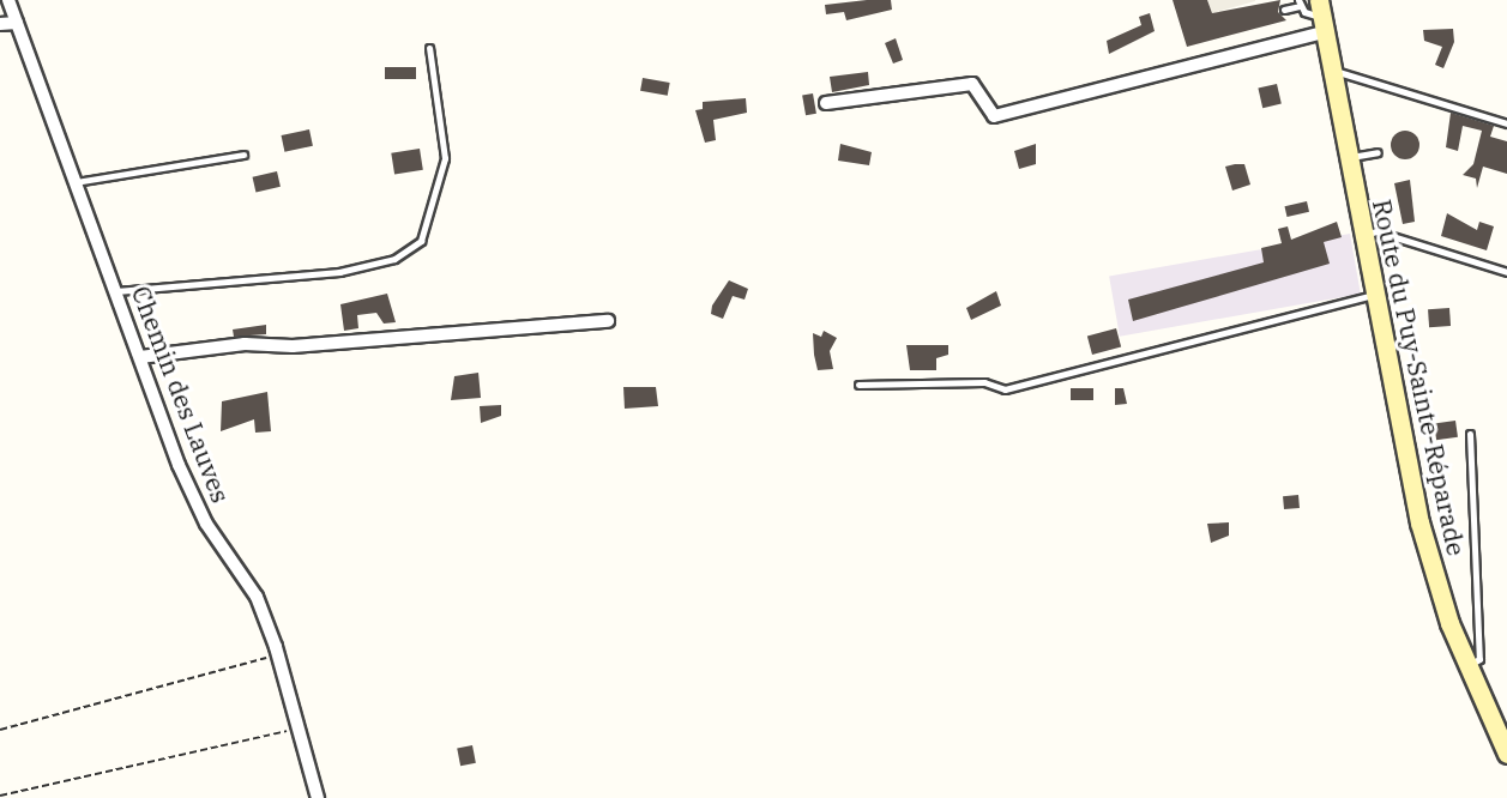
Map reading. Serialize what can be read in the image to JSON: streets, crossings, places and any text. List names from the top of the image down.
{
  "streets": {
    "street": ["Route du Puy-Sainte-Réparade", "Chemin des Lauves"]
  }
}
